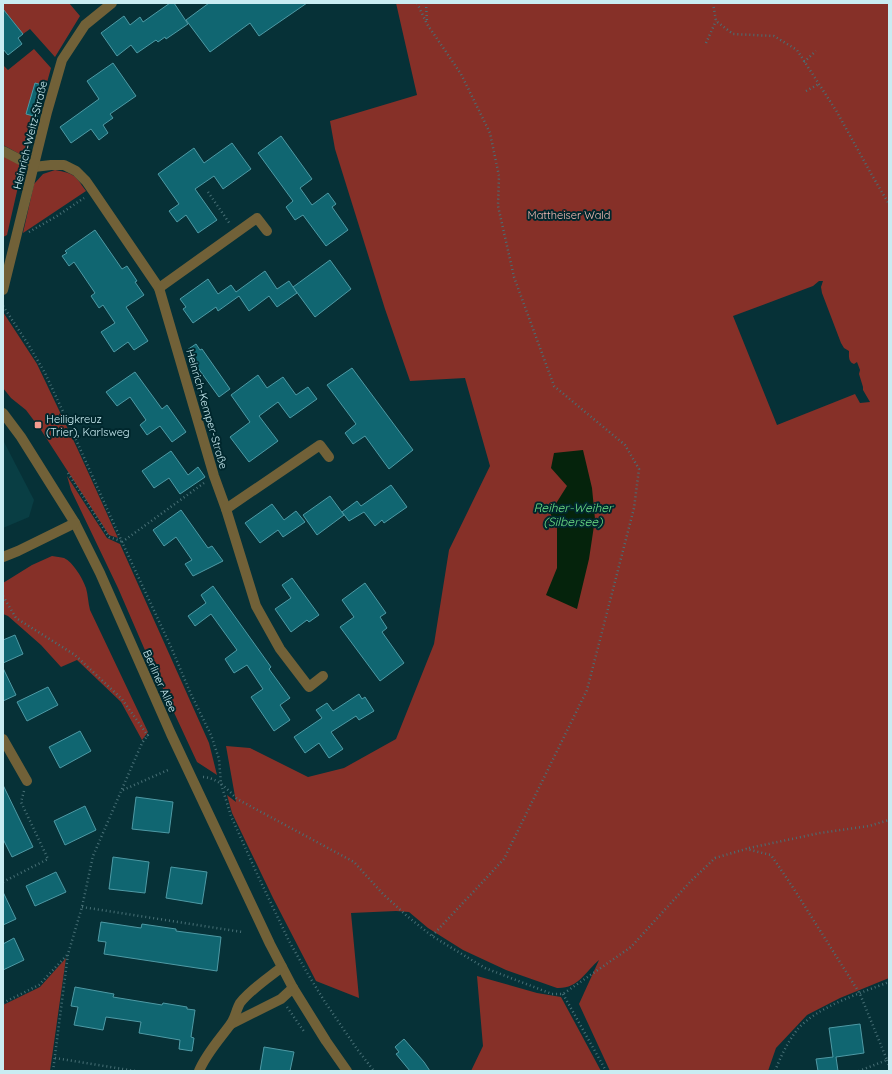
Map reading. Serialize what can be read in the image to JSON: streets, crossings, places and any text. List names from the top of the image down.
{
  "streets": {
    "street": ["Heinrich-Weitz-Straße", "Heinrich-Kemper-Straße", "Berliner Allee"]
  },
  "crossings": [
    ["Heinrich-Weitz-Straße", "Heinrich-Kemper-Straße"]
  ],
  "water": ["Reiher-Weiher (Silbersee)"],
  "parks": ["Mattheiser Wald"],
  "places": {
    "transit": ["Heiligkreuz (Trier), Karlsweg"]
  }
}
